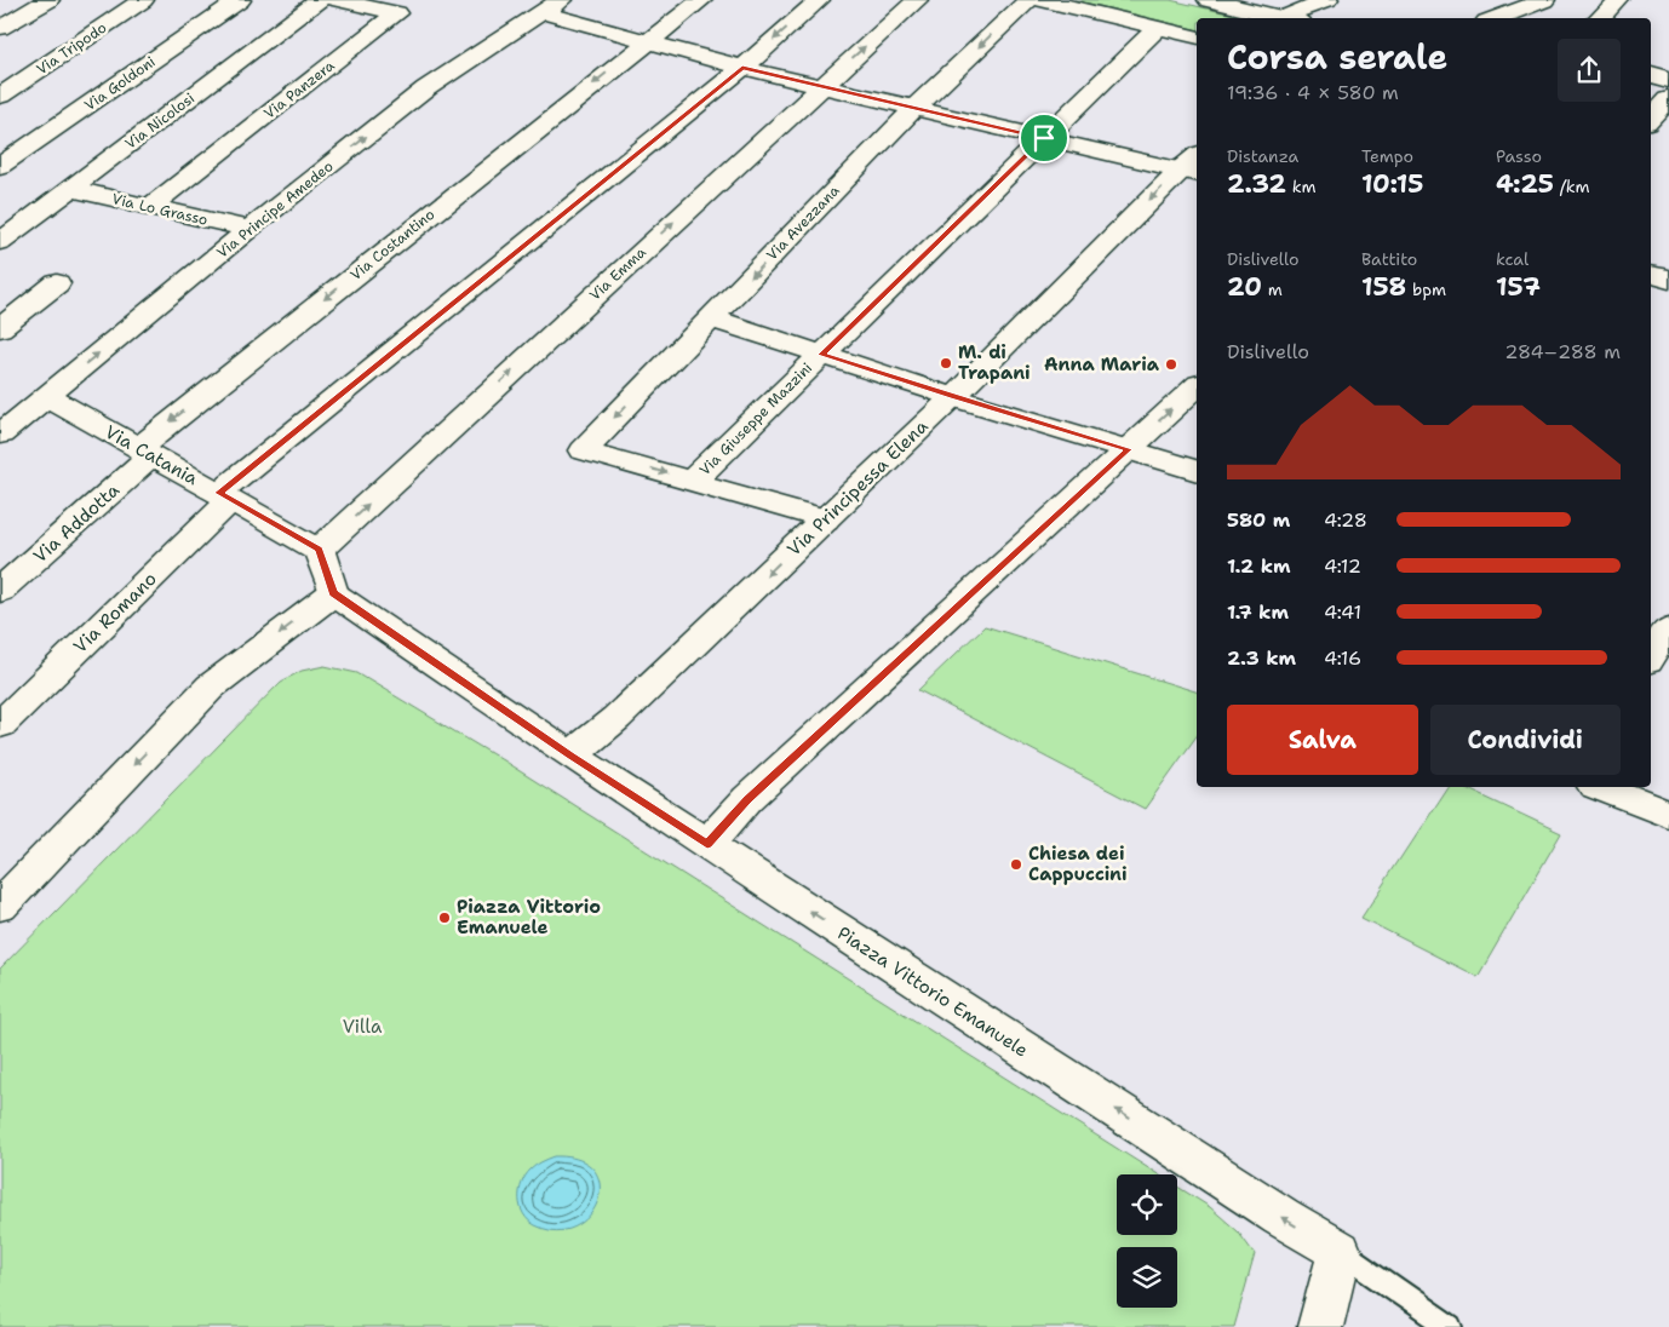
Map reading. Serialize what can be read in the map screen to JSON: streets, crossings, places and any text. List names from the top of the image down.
{
  "streets": {
    "street": [
      "Via Tripodo",
      "Via Goldoni",
      "Via Panzera",
      "Via Nicolosi",
      "Via Lo Grasso",
      "Via Principe Amedeo",
      "Via Avezzana",
      "Via Costantino",
      "Via Emma",
      "Via Giuseppe Mazzini",
      "Via Catania",
      "Via Principessa Elena",
      "Via Addotta",
      "Via Romano",
      "Piazza Vittorio Emanuele"
    ]
  },
  "crossings": [
    ["Via Panzera", "Via Lo Grasso"],
    ["Via Nicolosi", "Via Lo Grasso"],
    ["Via Lo Grasso", "Via Principe Amedeo"],
    ["Via Principe Amedeo", "Via Catania"],
    ["Via Avezzana", "Via Giuseppe Mazzini"],
    ["Via Costantino", "Via Catania"],
    ["Via Costantino", "Via Addotta"],
    ["Via Emma", "Via Catania"],
    ["Via Catania", "Via Addotta"],
    ["Via Catania", "Via Romano"],
    ["Via Principessa Elena", "Piazza Vittorio Emanuele"]
  ],
  "one_way": [
    "Via Principe Amedeo",
    "Via Costantino",
    "Via Emma",
    "Piazza Vittorio Emanuele"
  ],
  "parks": ["Villa"],
  "places": [
    "M. di Trapani",
    "Anna Maria",
    "Chiesa dei Cappuccini",
    "Piazza Vittorio Emanuele"
  ],
  "page": {
    "heading": ["Corsa serale", "19:36 · 4 × 580 m"],
    "stats": [
      ["Distanza", "2.32 km"],
      ["Tempo", "10:15"],
      ["Passo", "4:25 /km"],
      ["Dislivello", "20 m"],
      ["Battito", "158 bpm"],
      ["kcal", "157"]
    ],
    "chart": ["Dislivello", "284–288 m"],
    "list": [
      {
        "name": "580 m",
        "note": "4:28"
      },
      {
        "name": "1.2 km",
        "note": "4:12"
      },
      {
        "name": "1.7 km",
        "note": "4:41"
      },
      {
        "name": "2.3 km",
        "note": "4:16"
      }
    ],
    "buttons": ["Salva", "Condividi"]
  }
}
